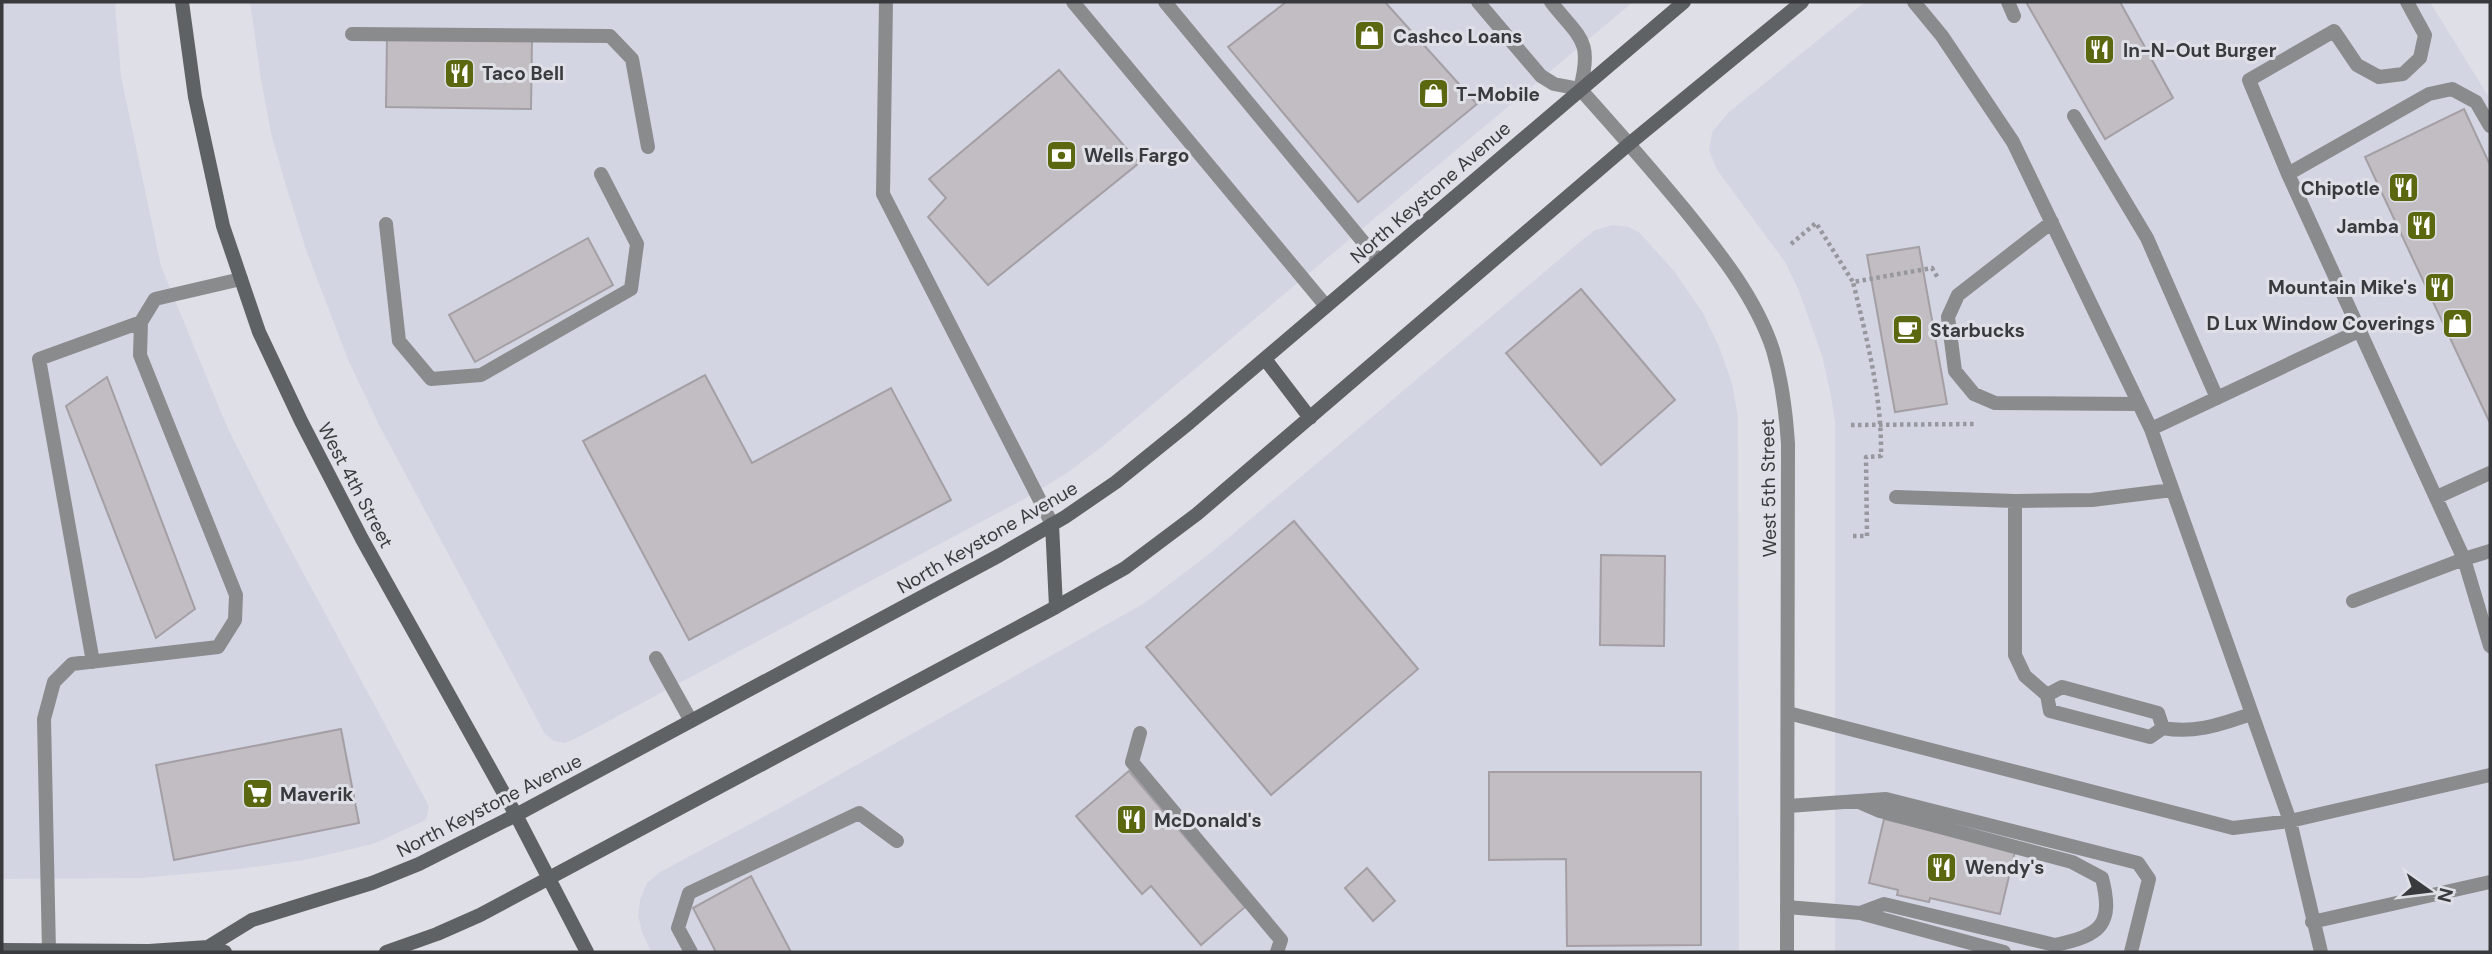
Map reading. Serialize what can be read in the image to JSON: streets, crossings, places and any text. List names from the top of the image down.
{
  "streets": {
    "main road": ["North Keystone Avenue", "West 4th Street"],
    "street": ["West 5th Street"]
  },
  "crossings": [
    ["North Keystone Avenue", "West 4th Street"],
    ["North Keystone Avenue", "West 5th Street"]
  ],
  "places": {
    "shop": ["Cashco Loans", "T-Mobile", "D Lux Window Coverings"],
    "restaurant": [
      "In-N-Out Burger",
      "Taco Bell",
      "Chipotle",
      "Jamba",
      "Mountain Mike's",
      "McDonald's",
      "Wendy's"
    ],
    "bank": ["Wells Fargo"],
    "cafe": ["Starbucks"],
    "supermarket": ["Maverik"]
  },
  "north": "right"
}
